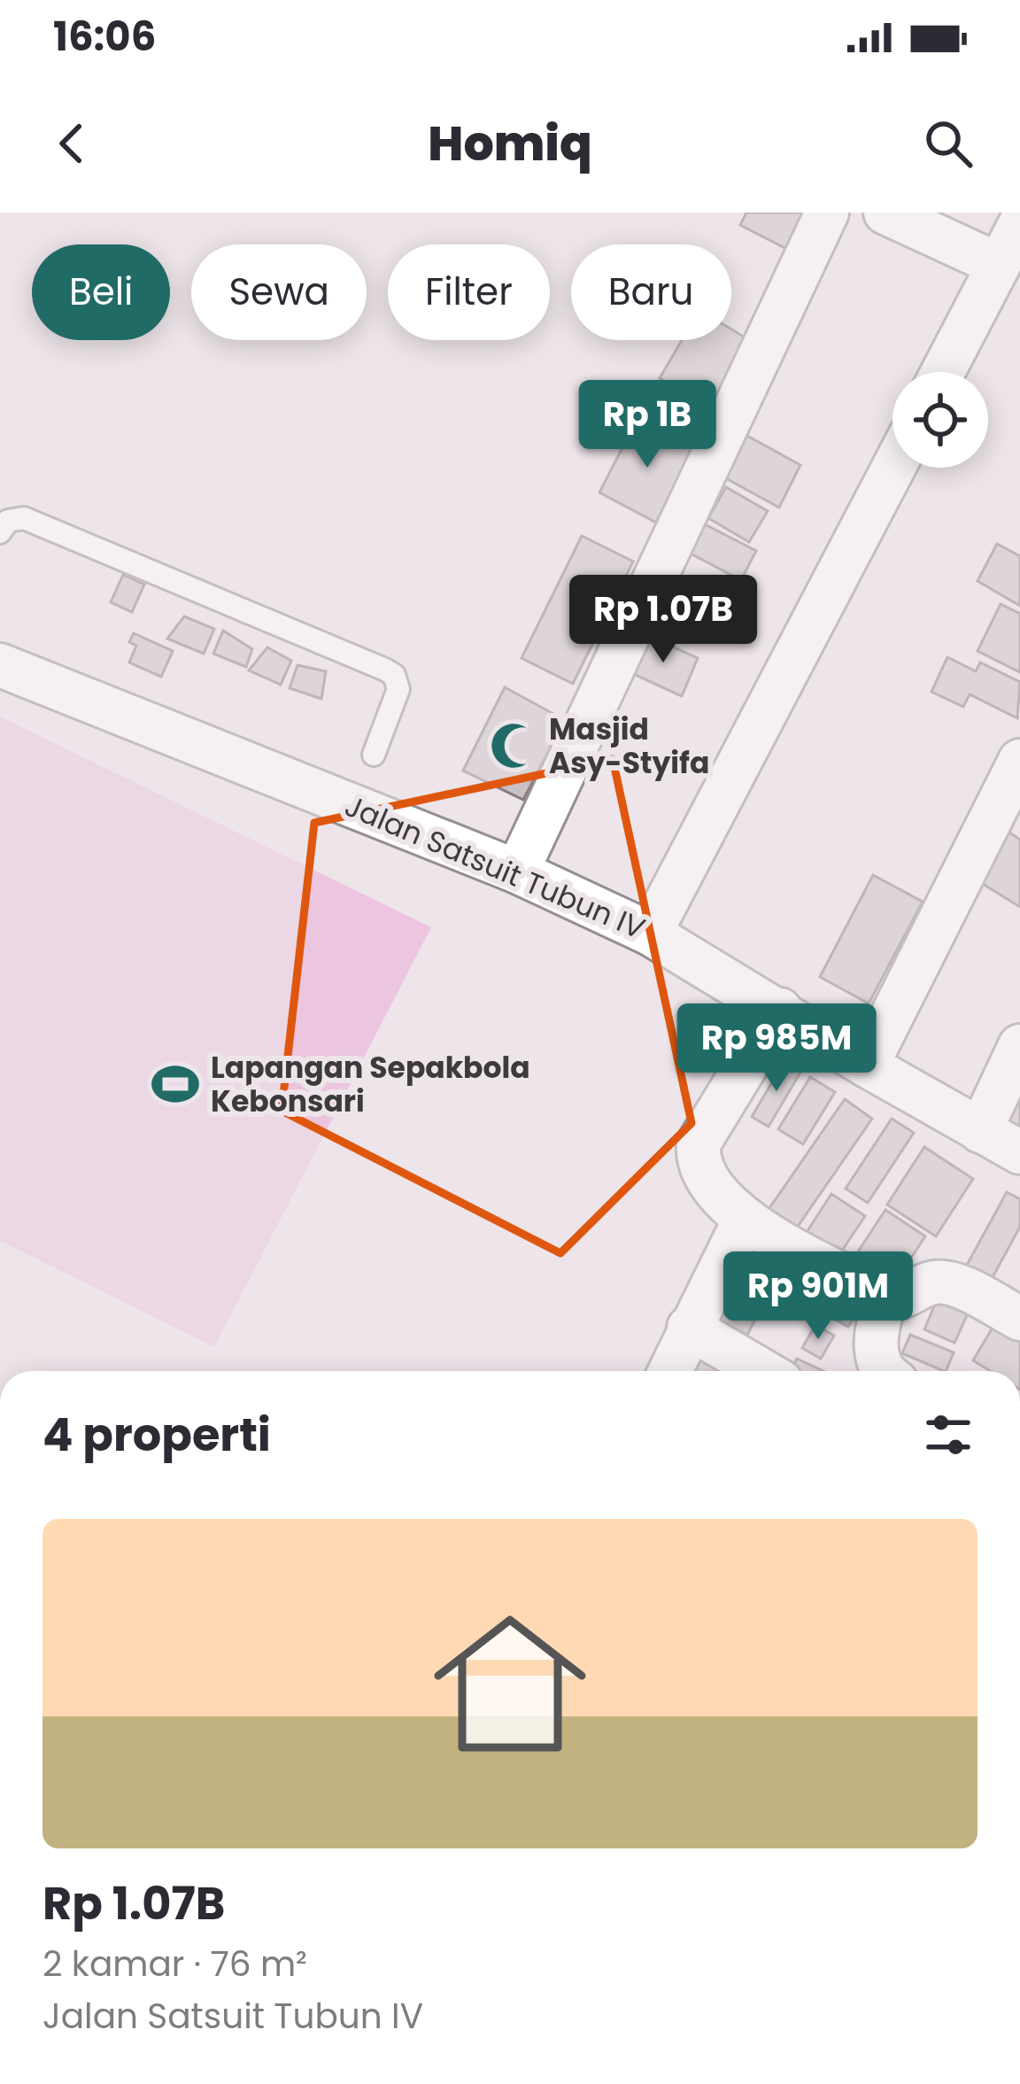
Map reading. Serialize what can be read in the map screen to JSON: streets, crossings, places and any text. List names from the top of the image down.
{
  "streets": {
    "street": ["Jalan Satsuit Tubun IV"]
  },
  "places": {
    "mosque": ["Masjid Asy-Styifa"],
    "sports": ["Lapangan Sepakbola Kebonsari"]
  },
  "page": {
    "status": "16:06",
    "header": "Homiq",
    "chip": [
      "Beli",
      "Sewa",
      "Filter",
      "Baru"
    ],
    "price": [
      "Rp 1B",
      "Rp 1.07B",
      "Rp 985M",
      "Rp 901M"
    ],
    "heading": "4 properti",
    "list": [
      {
        "name": "Rp 1.07B",
        "note": "2 kamar · 76 m² · Jalan Satsuit Tubun IV"
      }
    ]
  }
}
